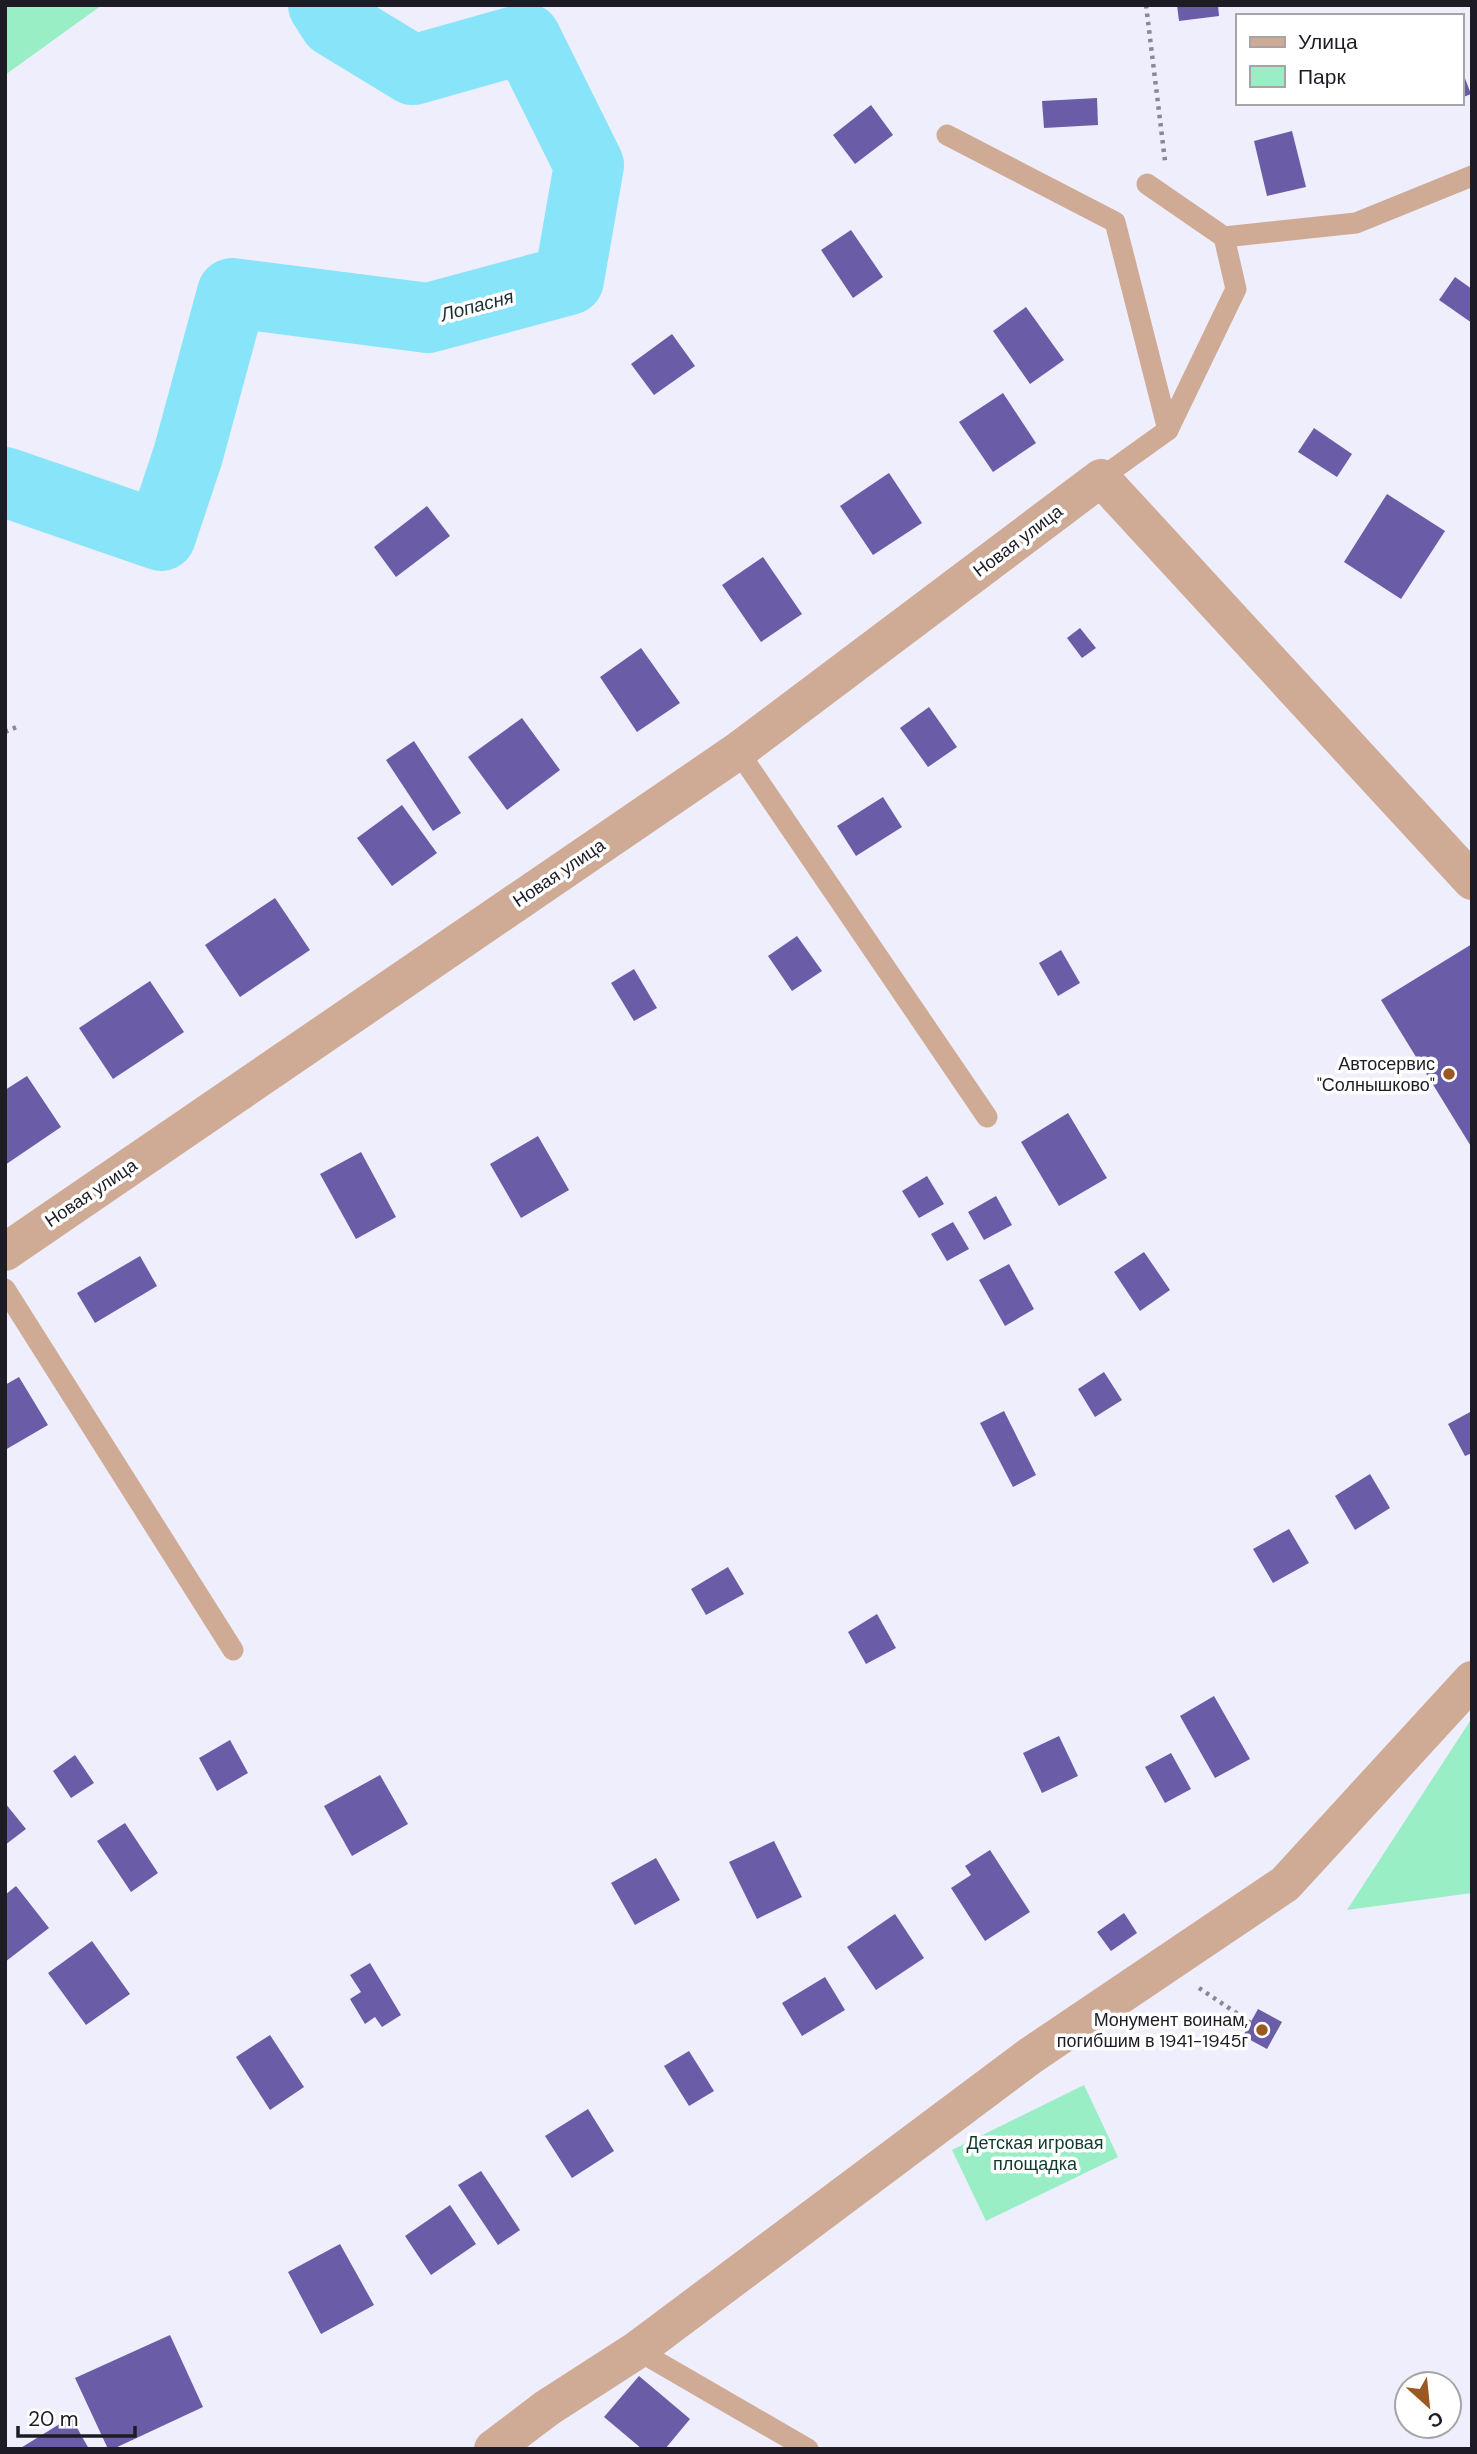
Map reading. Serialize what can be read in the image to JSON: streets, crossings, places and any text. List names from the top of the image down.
{
  "streets": {
    "street": ["Новая улица"]
  },
  "water": ["Лопасня"],
  "parks": ["Детская игровая площадка"],
  "places": ["Автосервис \"Солнышково\"", "Монумент воинам, погибшим в 1941-1945г"],
  "legend": ["Улица", "Парк"],
  "scale_bar": "20 m",
  "north": "bottom right"
}
